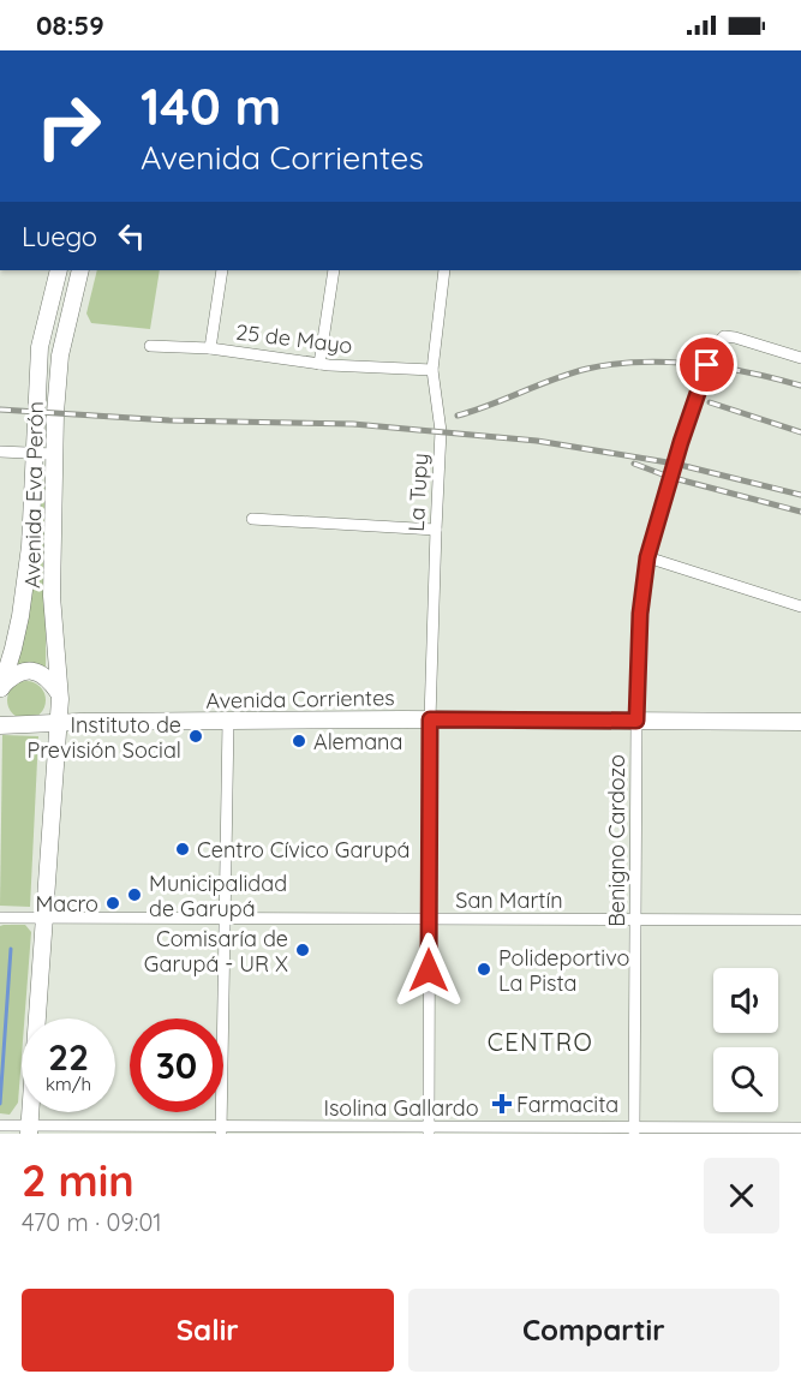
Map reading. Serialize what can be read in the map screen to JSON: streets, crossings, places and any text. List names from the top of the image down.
{
  "streets": {
    "main road": ["Avenida Eva Perón", "Avenida Corrientes"],
    "street": [
      "25 de Mayo",
      "La Tupy",
      "Benigno Cardozo",
      "San Martín",
      "Isolina Gallardo"
    ]
  },
  "crossings": [
    ["25 de Mayo", "La Tupy"],
    ["La Tupy", "Avenida Corrientes"],
    ["La Tupy", "San Martín"],
    ["La Tupy", "Isolina Gallardo"],
    ["Avenida Eva Perón", "Avenida Corrientes"],
    ["Avenida Eva Perón", "San Martín"],
    ["Avenida Eva Perón", "Isolina Gallardo"],
    ["Avenida Corrientes", "Benigno Cardozo"],
    ["Benigno Cardozo", "San Martín"],
    ["Benigno Cardozo", "Isolina Gallardo"]
  ],
  "districts": ["CENTRO"],
  "places": {
    "other": [
      "Instituto de Previsión Social",
      "Alemana",
      "Centro Cívico Garupá",
      "Municipalidad de Garupá",
      "Macro",
      "Comisaría de Garupá - UR X",
      "Polideportivo La Pista"
    ],
    "health": ["Farmacita"]
  },
  "page": {
    "status": "08:59",
    "turn": ["140 m", "Avenida Corrientes"],
    "then": "Luego",
    "speed": "22 km/h",
    "limit": "30",
    "heading": ["2 min", "470 m · 09:01"],
    "buttons": ["Salir", "Compartir"]
  }
}
